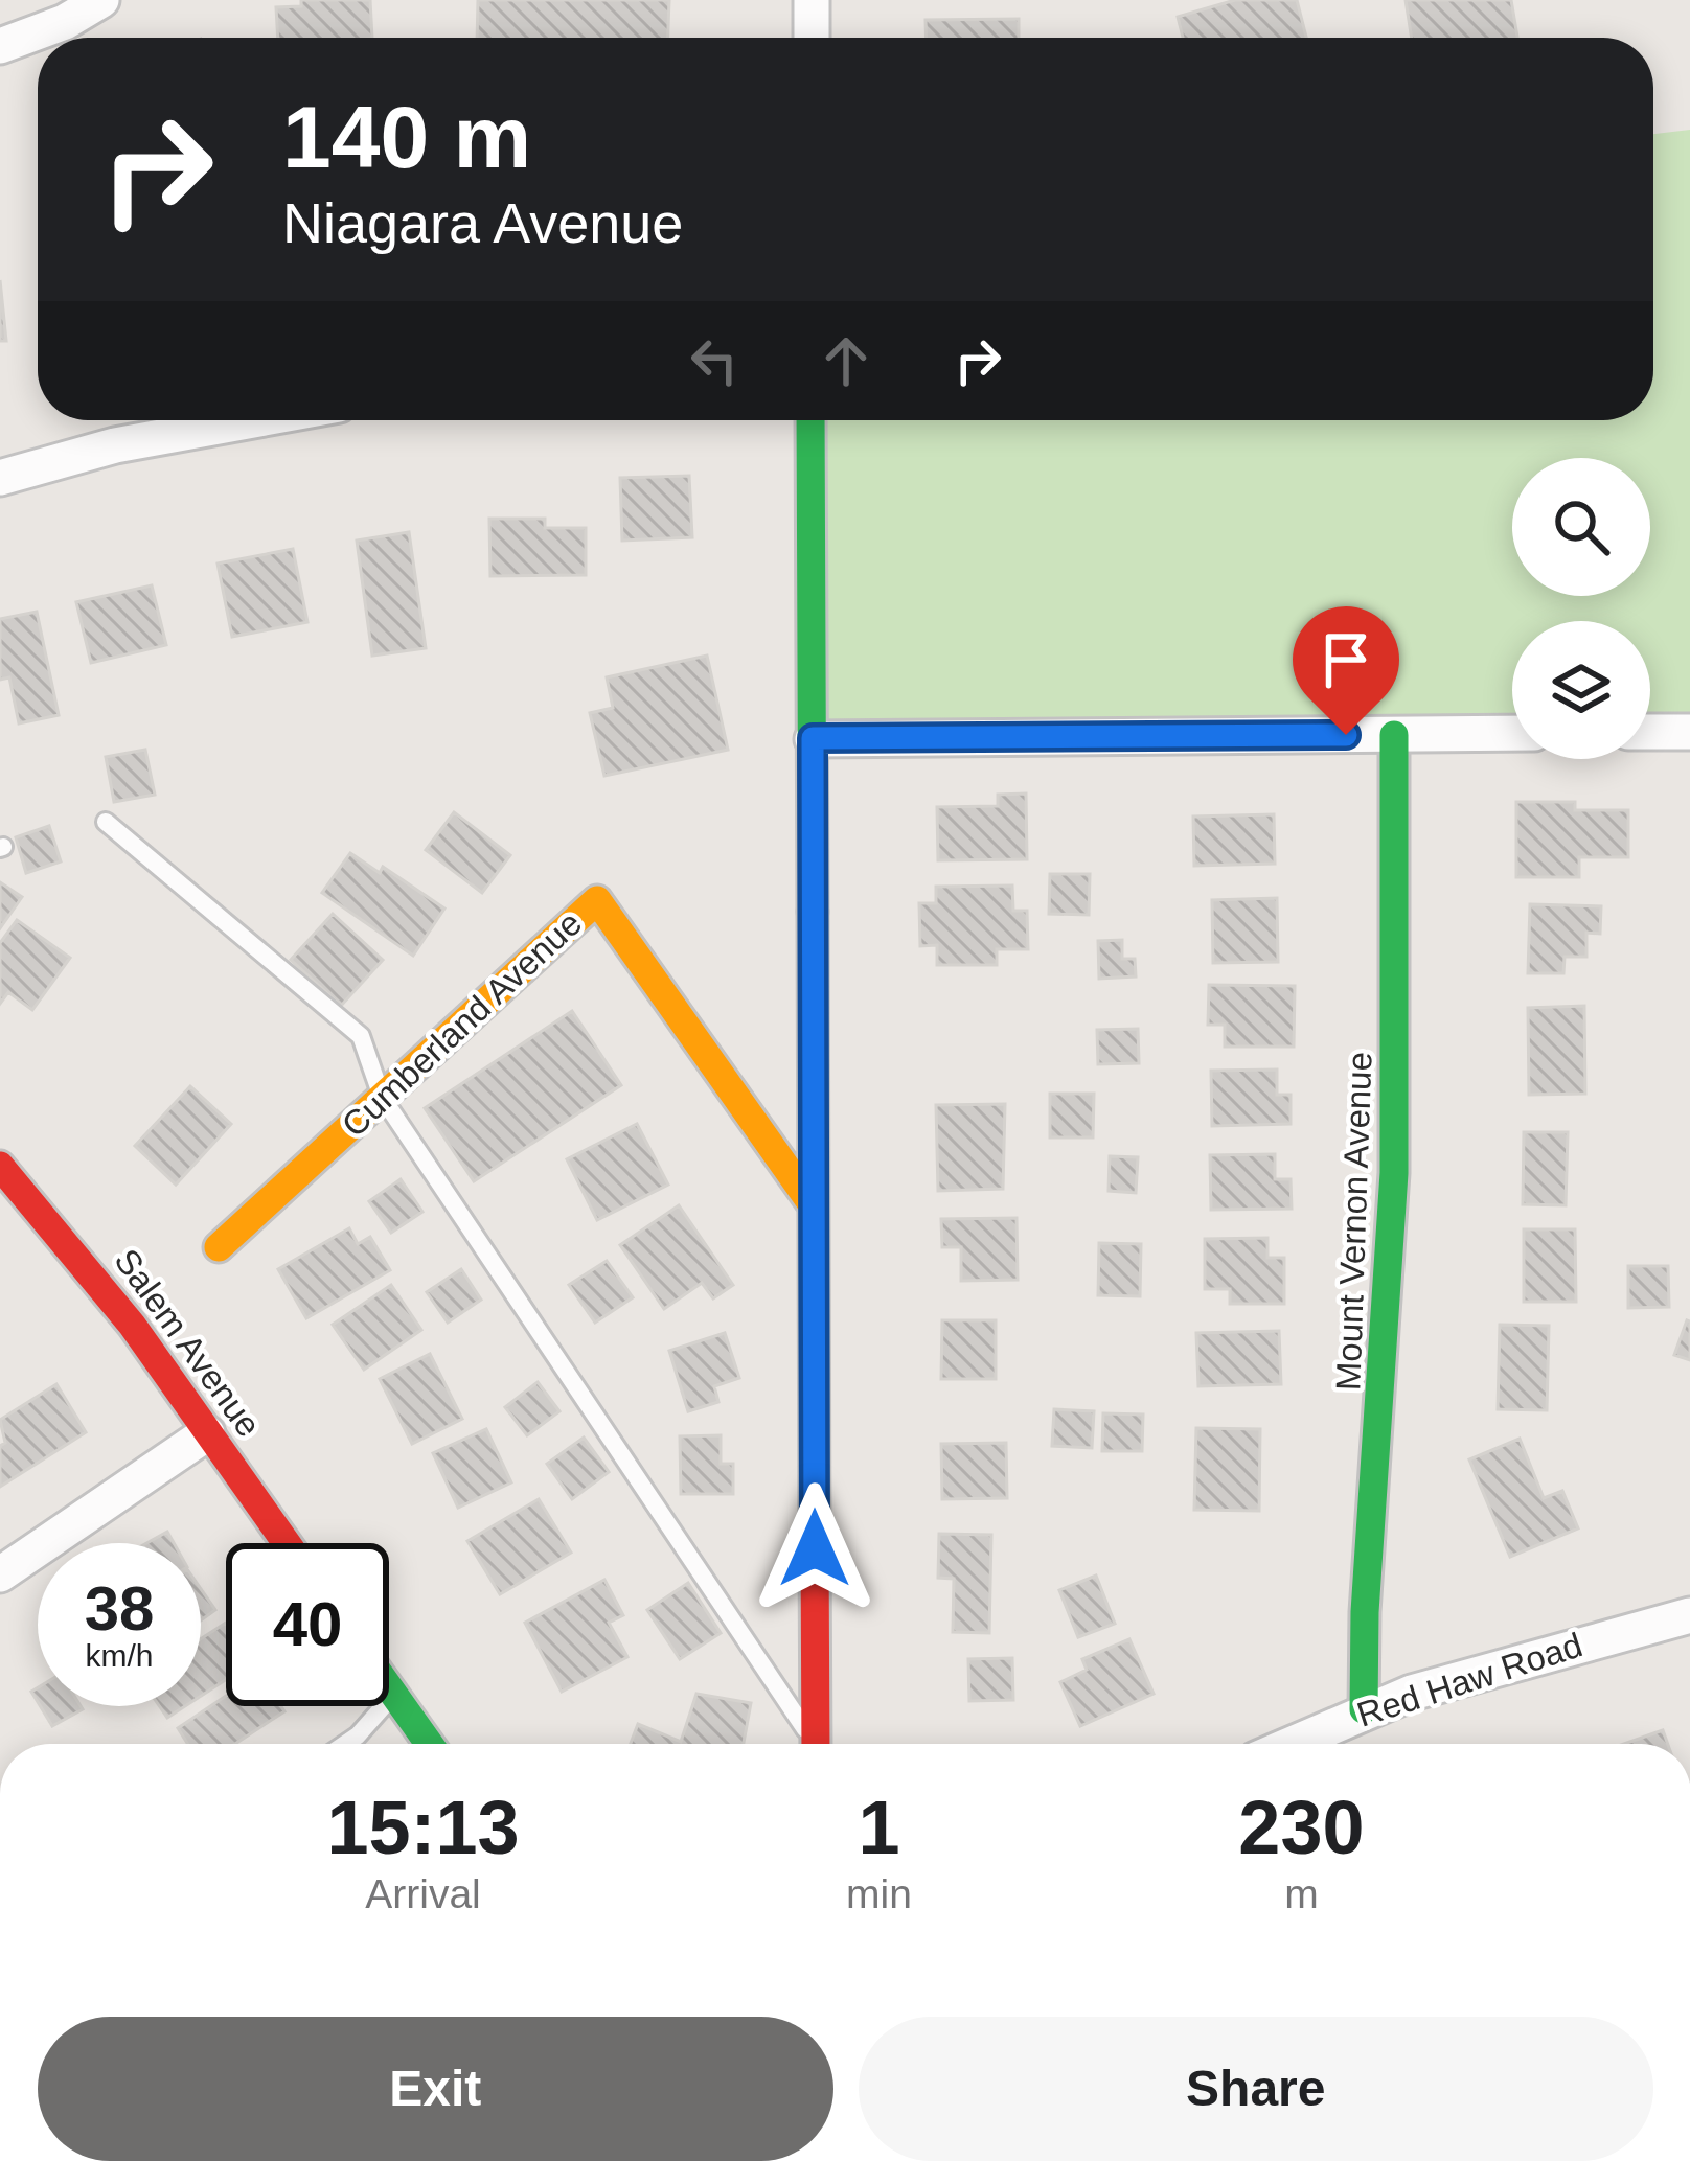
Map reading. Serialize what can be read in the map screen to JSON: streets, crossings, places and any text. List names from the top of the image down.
{
  "streets": {
    "street": [
      "Cumberland Avenue",
      "Mount Vernon Avenue",
      "Salem Avenue",
      "Red Haw Road"
    ]
  },
  "crossings": [
    ["Mount Vernon Avenue", "Red Haw Road"]
  ],
  "page": {
    "turn": ["140 m", "Niagara Avenue"],
    "speed": "38 km/h",
    "limit": "40",
    "eta": [
      "15:13",
      "Arrival",
      "1",
      "min",
      "230",
      "m"
    ],
    "buttons": ["Exit", "Share"]
  }
}
